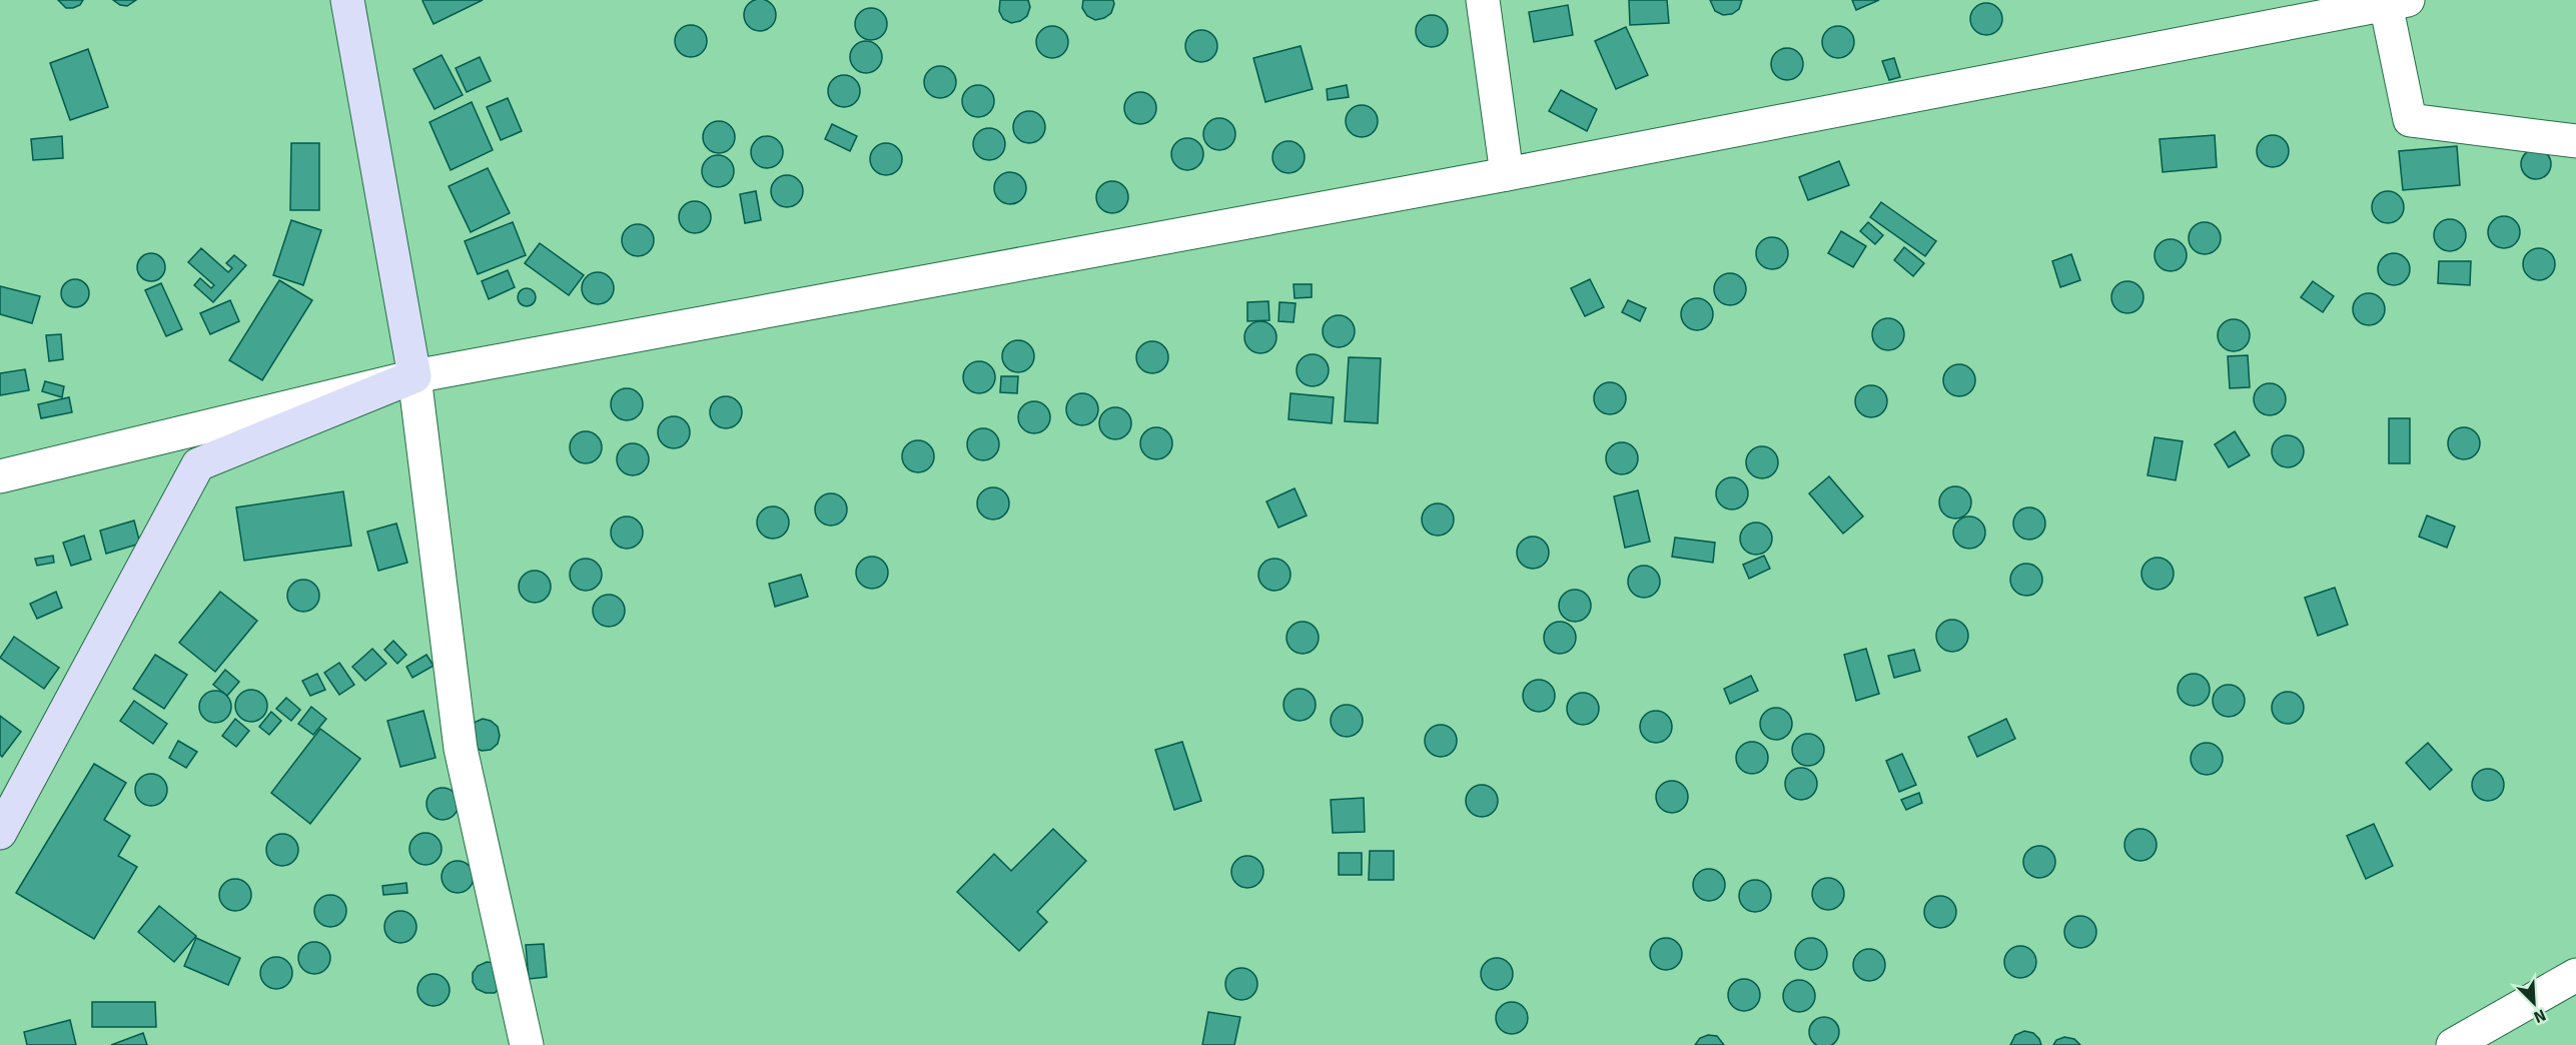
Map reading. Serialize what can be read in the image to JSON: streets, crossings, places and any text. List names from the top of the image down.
{
  "north": "bottom right"
}
